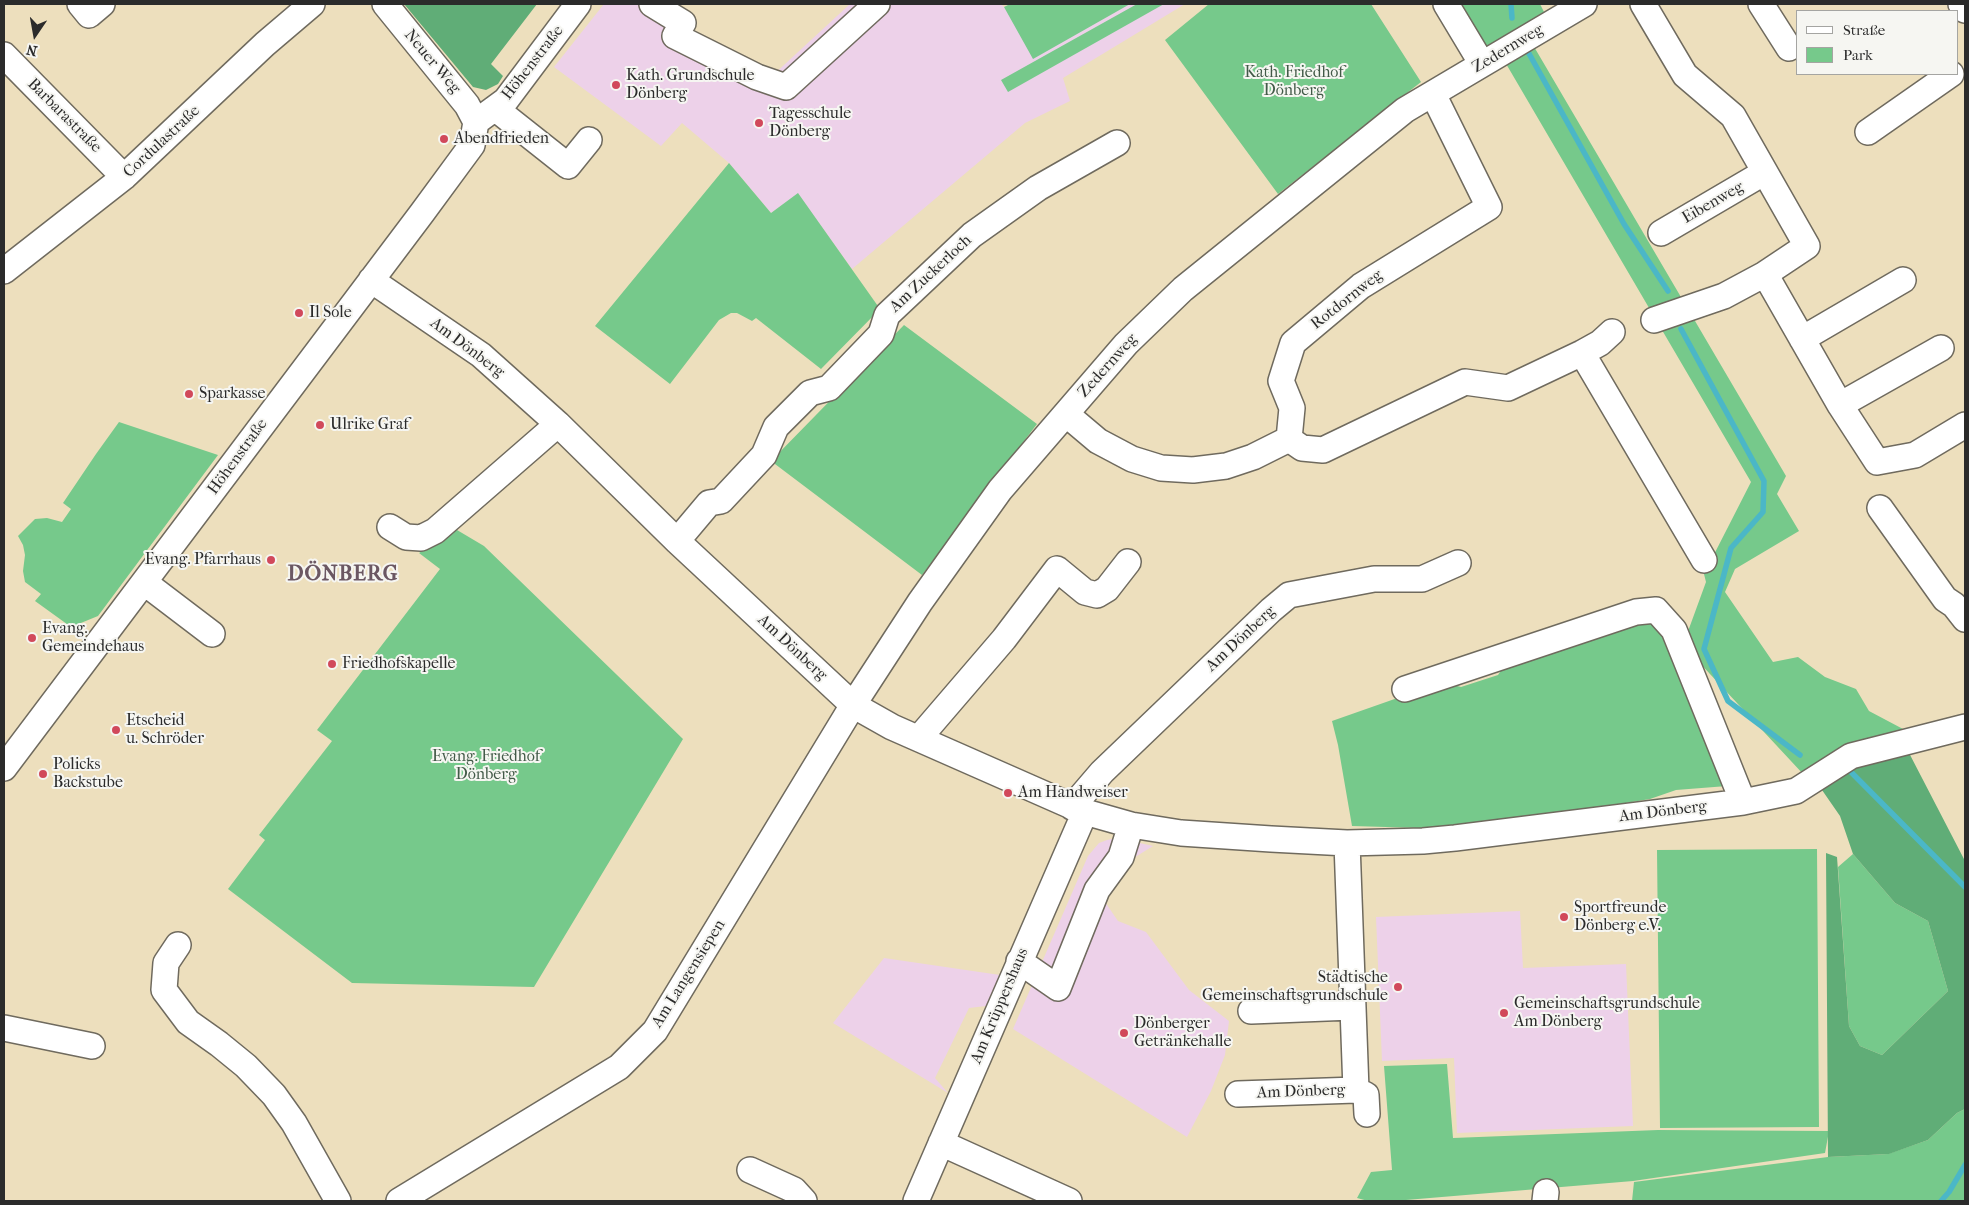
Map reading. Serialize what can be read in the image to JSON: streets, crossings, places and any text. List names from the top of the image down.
{
  "streets": {
    "street": [
      "Zedernweg",
      "Neuer Weg",
      "Höhenstraße",
      "Barbarastraße",
      "Cordulastraße",
      "Eibenweg",
      "Am Zuckerloch",
      "Rotdornweg",
      "Am Dönberg",
      "Am Langensiepen",
      "Am Krüppershaus"
    ]
  },
  "crossings": [
    ["Zedernweg", "Rotdornweg"],
    ["Zedernweg", "Am Dönberg"],
    ["Zedernweg", "Am Langensiepen"],
    ["Neuer Weg", "Höhenstraße"],
    ["Höhenstraße", "Am Dönberg"],
    ["Barbarastraße", "Cordulastraße"],
    ["Am Zuckerloch", "Am Dönberg"],
    ["Am Dönberg", "Am Langensiepen"],
    ["Am Dönberg", "Am Krüppershaus"]
  ],
  "districts": ["DÖNBERG"],
  "parks": ["Kath. Friedhof Dönberg", "Evang. Friedhof Dönberg"],
  "places": [
    "Kath. Grundschule Dönberg",
    "Tagesschule Dönberg",
    "Abendfrieden",
    "Il Sole",
    "Sparkasse",
    "Ulrike Graf",
    "Evang. Pfarrhaus",
    "Evang. Gemeindehaus",
    "Friedhofskapelle",
    "Etscheid u. Schröder",
    "Policks Backstube",
    "Am Handweiser",
    "Sportfreunde Dönberg e.V.",
    "Städtische Gemeinschaftsgrundschule",
    "Gemeinschaftsgrundschule Am Dönberg",
    "Dönberger Getränkehalle"
  ],
  "legend": ["Straße", "Park"],
  "north": "bottom"
}
